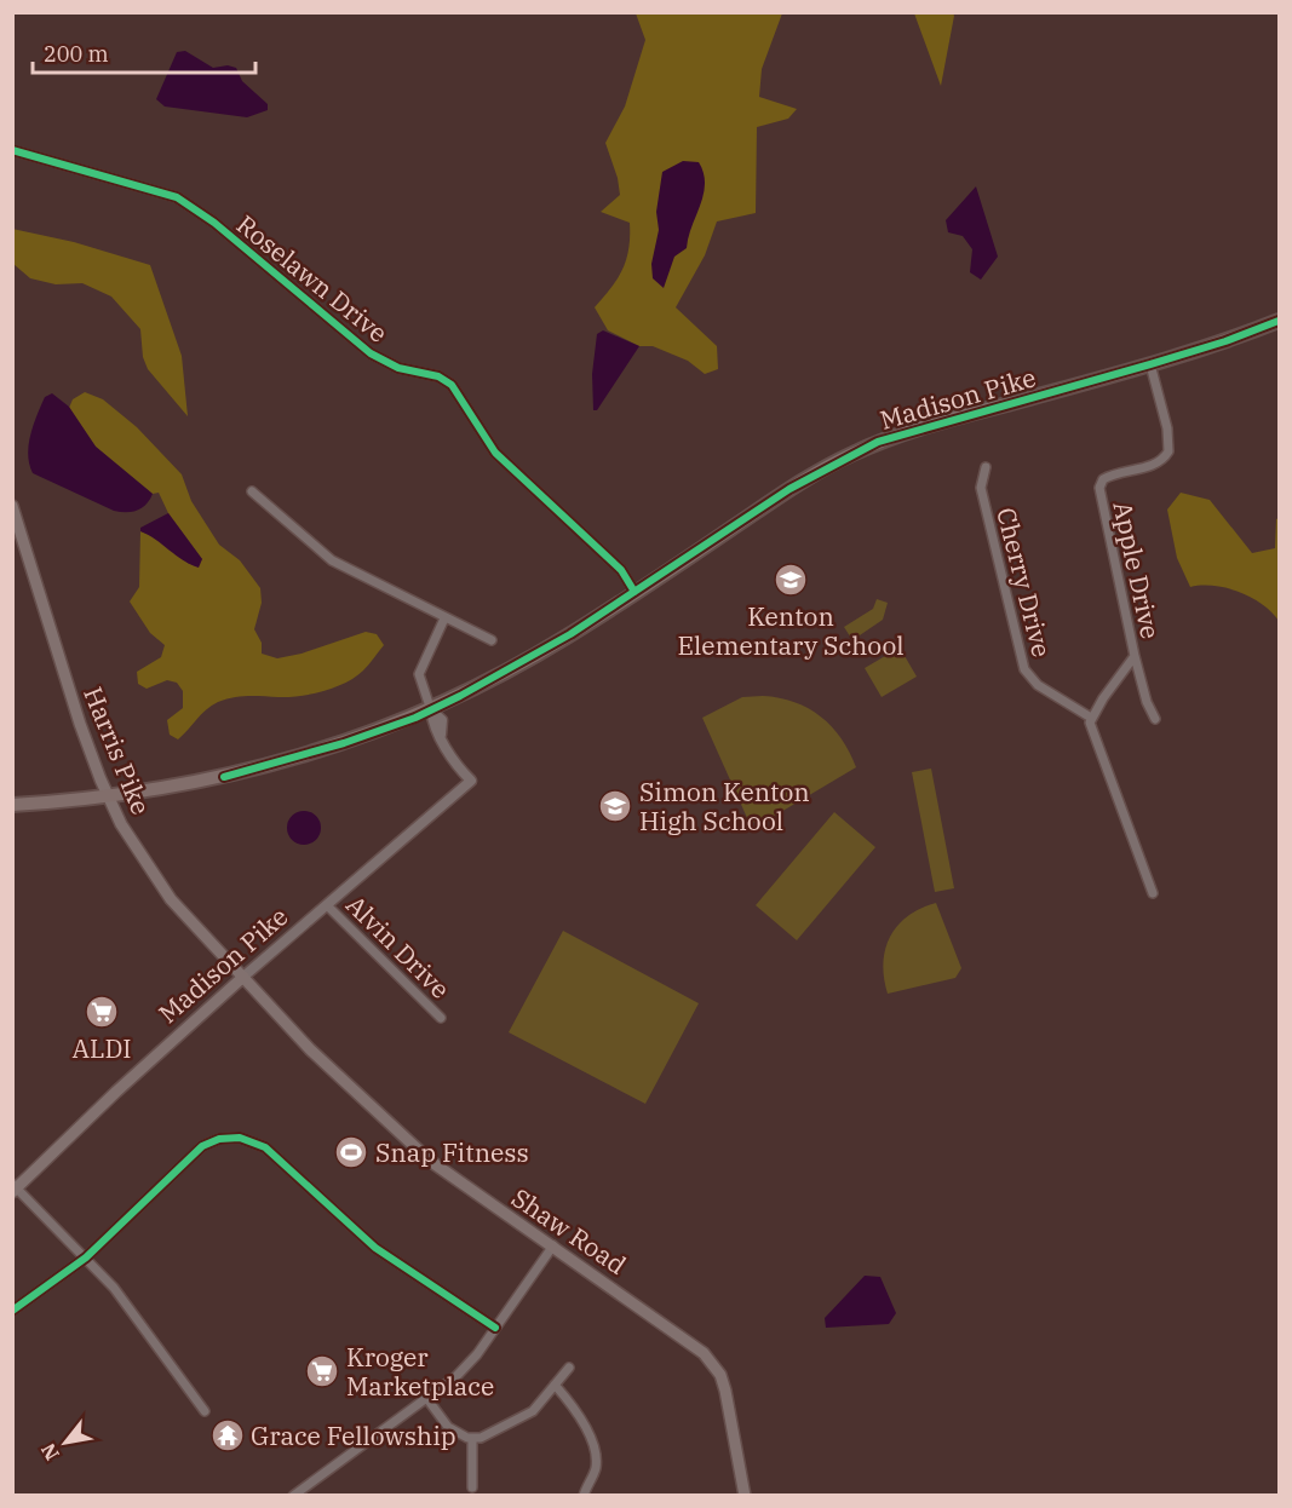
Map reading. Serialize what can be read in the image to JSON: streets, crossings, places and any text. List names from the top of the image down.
{
  "streets": {
    "main road": ["Madison Pike", "Harris Pike", "Shaw Road"],
    "street": [
      "Roselawn Drive",
      "Apple Drive",
      "Cherry Drive",
      "Alvin Drive"
    ]
  },
  "crossings": [
    ["Roselawn Drive", "Madison Pike"],
    ["Madison Pike", "Apple Drive"],
    ["Madison Pike", "Harris Pike"],
    ["Madison Pike", "Alvin Drive"],
    ["Madison Pike", "Shaw Road"],
    ["Apple Drive", "Cherry Drive"],
    ["Harris Pike", "Shaw Road"]
  ],
  "places": {
    "school or university": ["Kenton Elementary School", "Simon Kenton High School"],
    "supermarket": ["ALDI", "Kroger Marketplace"],
    "sports": ["Snap Fitness"],
    "temple": ["Grace Fellowship"]
  },
  "scale_bar": "200 m",
  "north": "bottom left"
}
